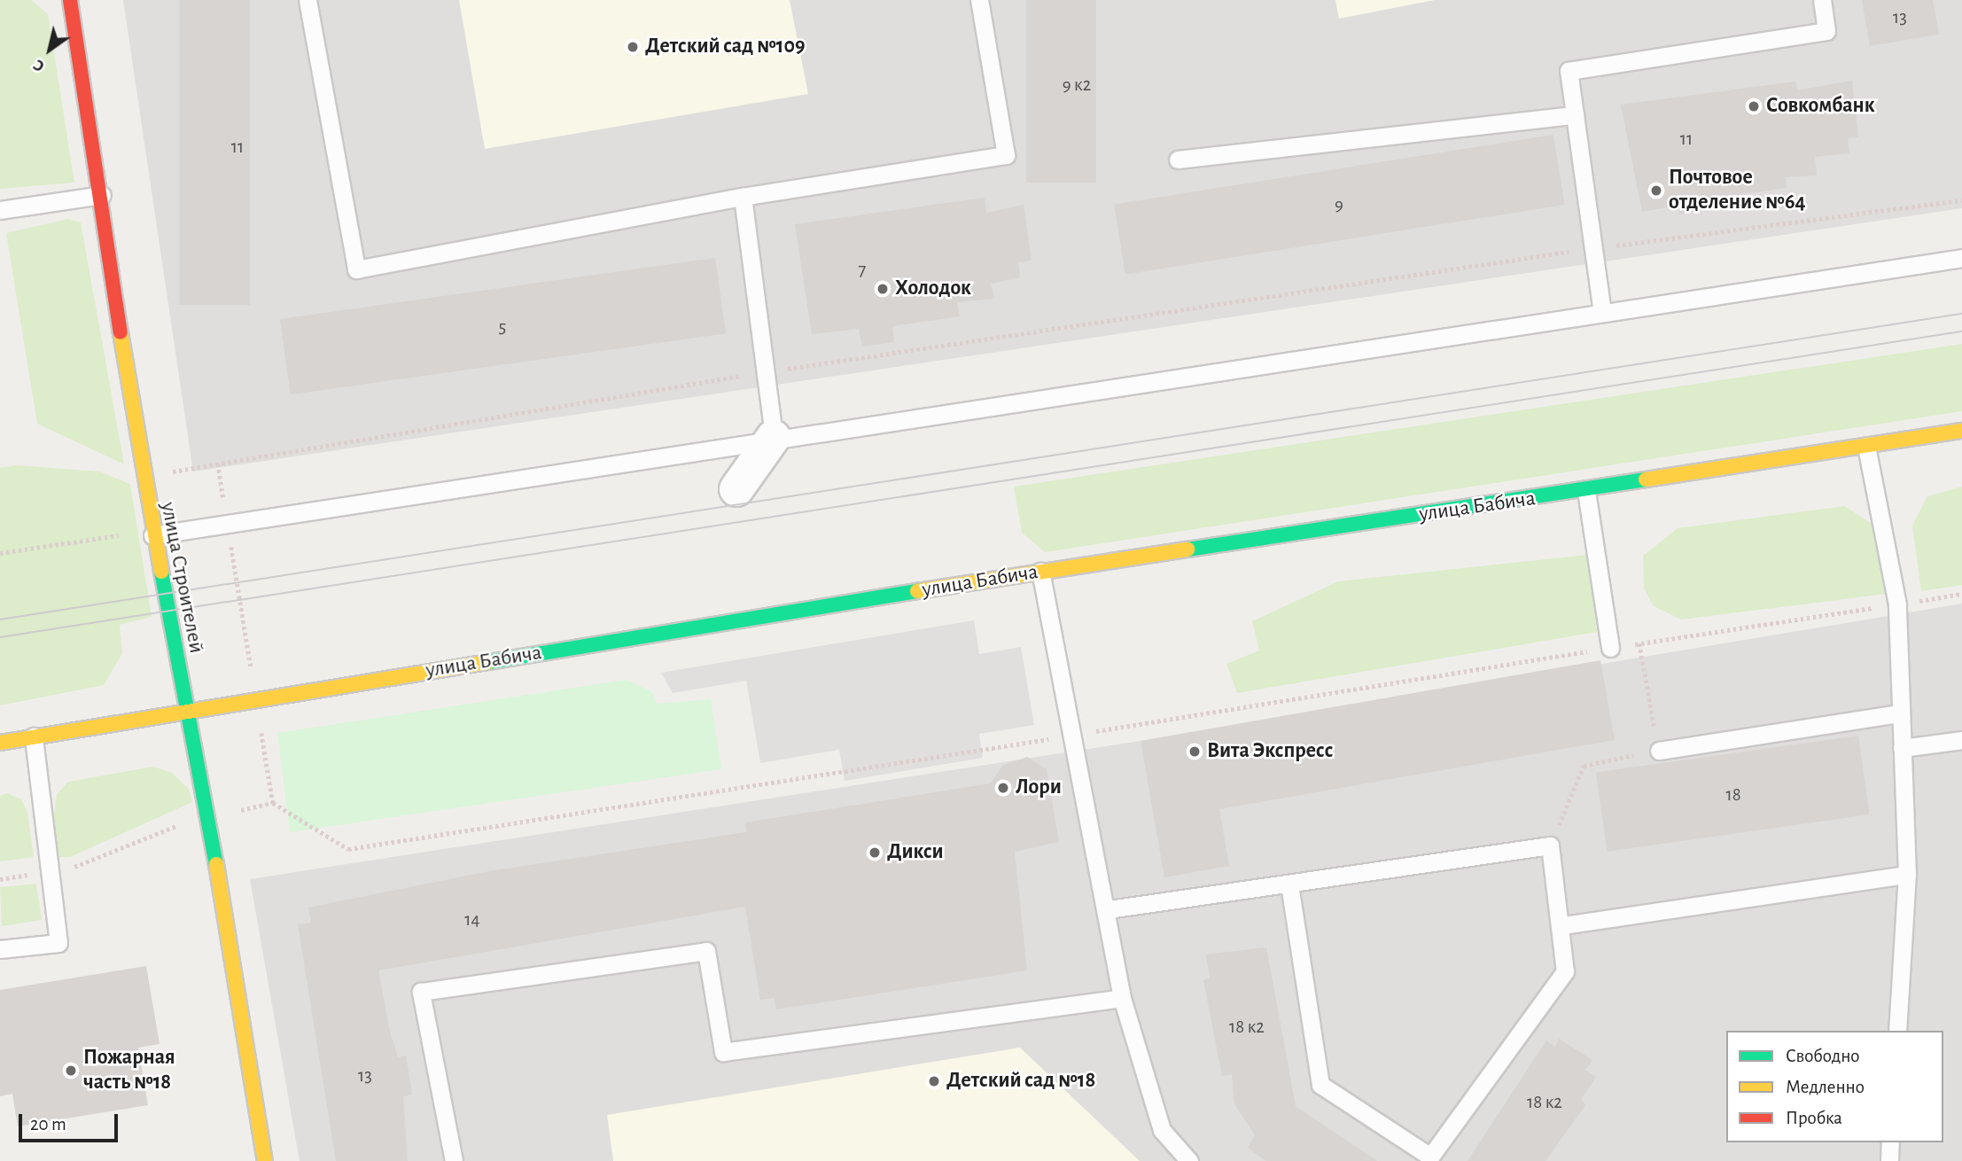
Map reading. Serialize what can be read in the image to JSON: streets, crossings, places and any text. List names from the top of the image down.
{
  "streets": {
    "street": ["улица Бабича", "улица Строителей"]
  },
  "crossings": [
    ["улица Бабича", "улица Строителей"]
  ],
  "places": [
    "Детский сад №109",
    "Совкомбанк",
    "Почтовое отделение №64",
    "Холодок",
    "Вита Экспресс",
    "Лори",
    "Дикси",
    "Пожарная часть №18",
    "Детский сад №18"
  ],
  "house_numbers": [
    "13",
    "9 к2",
    "11",
    "11",
    "9",
    "7",
    "5",
    "18",
    "14",
    "18 к2",
    "13",
    "18 к2"
  ],
  "legend": ["Свободно", "Медленно", "Пробка"],
  "scale_bar": "20 m",
  "north": "bottom left"
}
